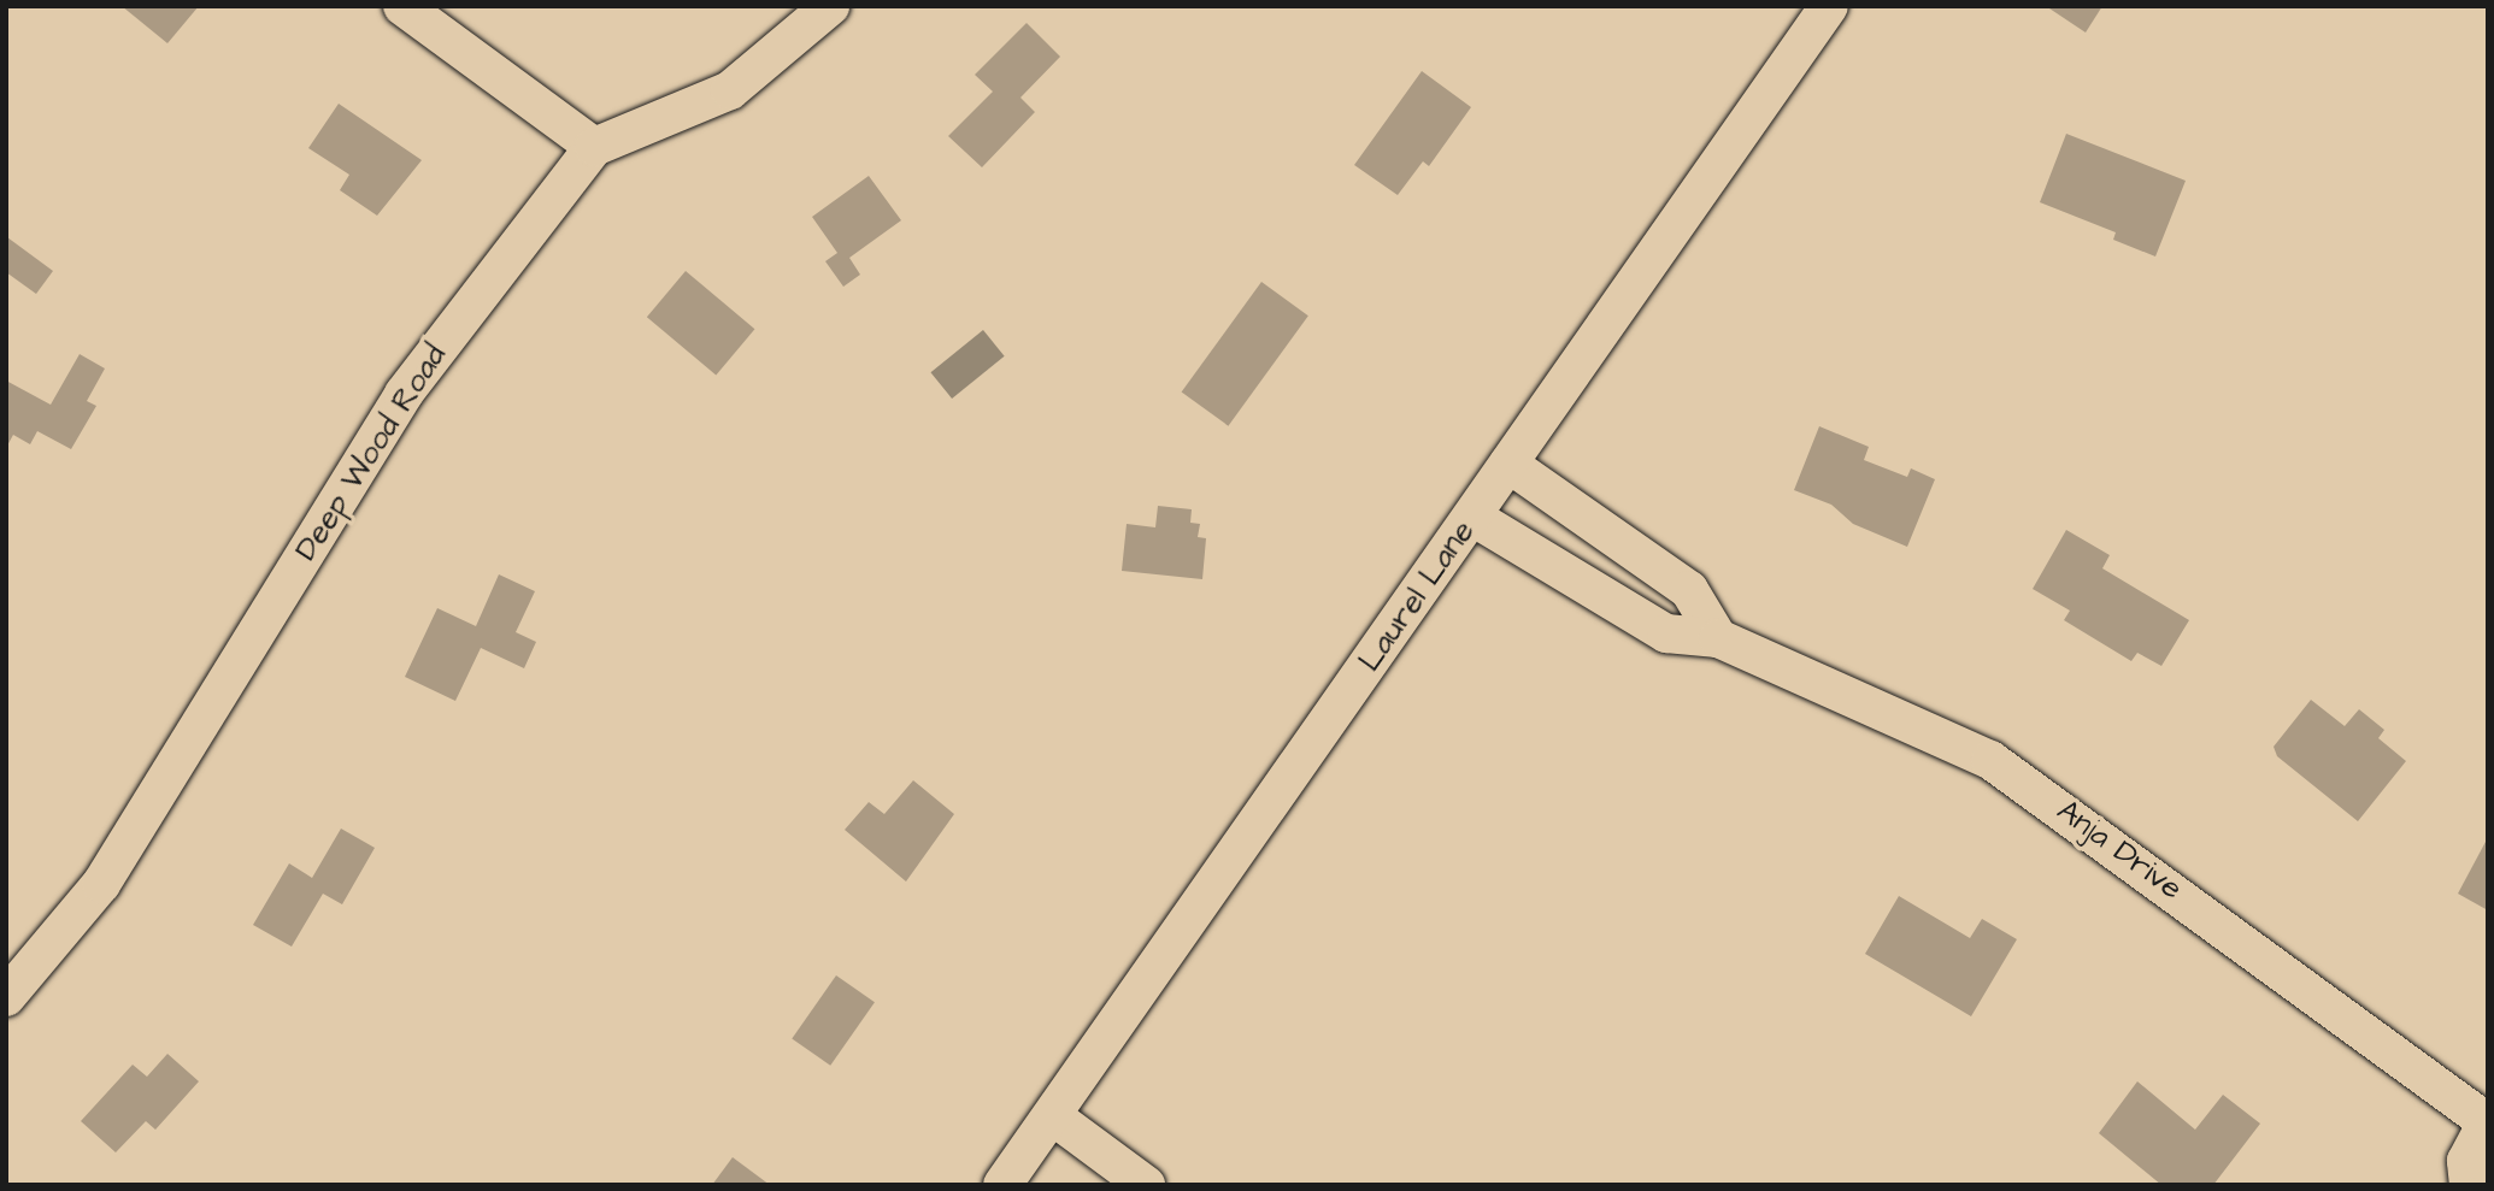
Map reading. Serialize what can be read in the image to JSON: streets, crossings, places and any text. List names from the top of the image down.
{
  "streets": {
    "street": ["Deep Wood Road", "Laurel Lane", "Anja Drive"]
  },
  "crossings": [
    ["Laurel Lane", "Anja Drive"]
  ]
}
